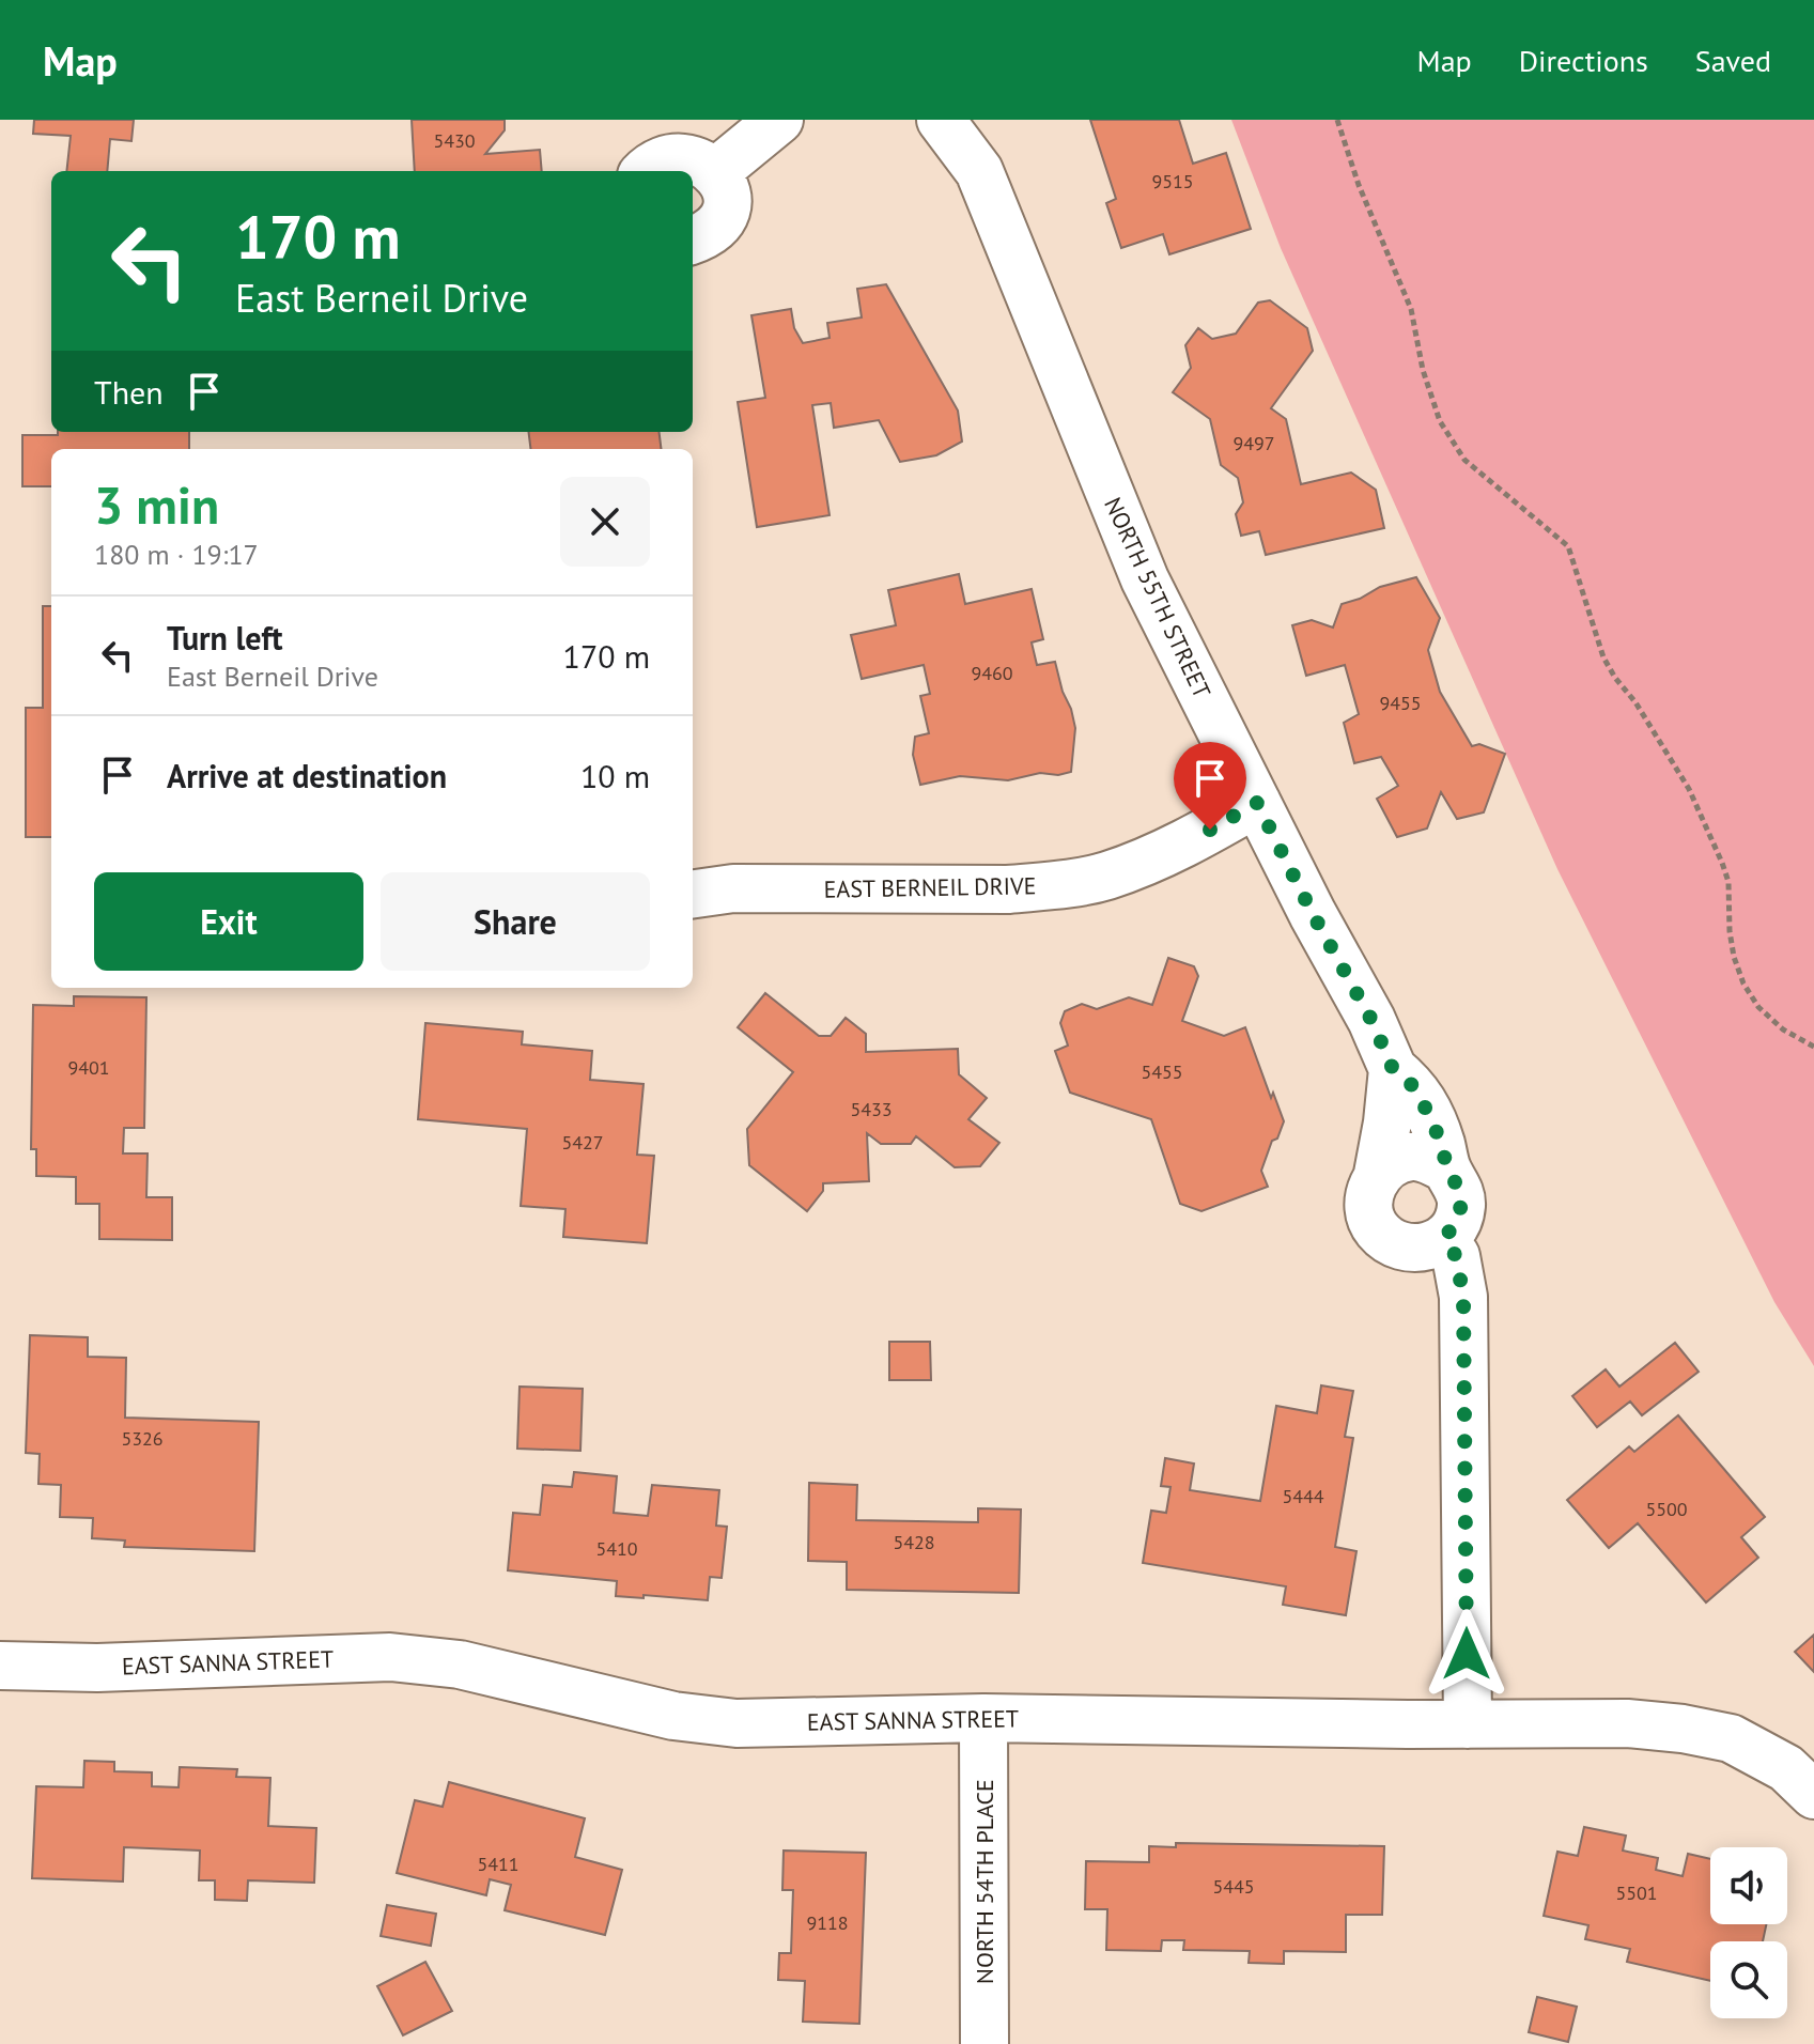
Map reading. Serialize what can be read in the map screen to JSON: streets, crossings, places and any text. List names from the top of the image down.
{
  "streets": {
    "street": [
      "NORTH 55TH STREET",
      "EAST BERNEIL DRIVE",
      "EAST SANNA STREET",
      "NORTH 54TH PLACE"
    ]
  },
  "crossings": [
    ["NORTH 55TH STREET", "EAST BERNEIL DRIVE"],
    ["EAST SANNA STREET", "NORTH 54TH PLACE"]
  ],
  "house_numbers": [
    "5430",
    "9515",
    "9497",
    "9460",
    "9455",
    "9401",
    "5455",
    "5433",
    "5427",
    "5326",
    "5444",
    "5500",
    "5428",
    "5410",
    "5411",
    "5445",
    "5501",
    "9118"
  ],
  "page": {
    "header": "Map",
    "nav": ["Map", "Directions", "Saved"],
    "turn": ["170 m", "East Berneil Drive"],
    "then": "Then",
    "heading": ["3 min", "180 m · 19:17"],
    "list": [
      {
        "name": "Turn left",
        "note": "East Berneil Drive",
        "value": "170 m"
      },
      {
        "name": "Arrive at destination",
        "value": "10 m"
      }
    ],
    "buttons": ["Exit", "Share"]
  }
}
